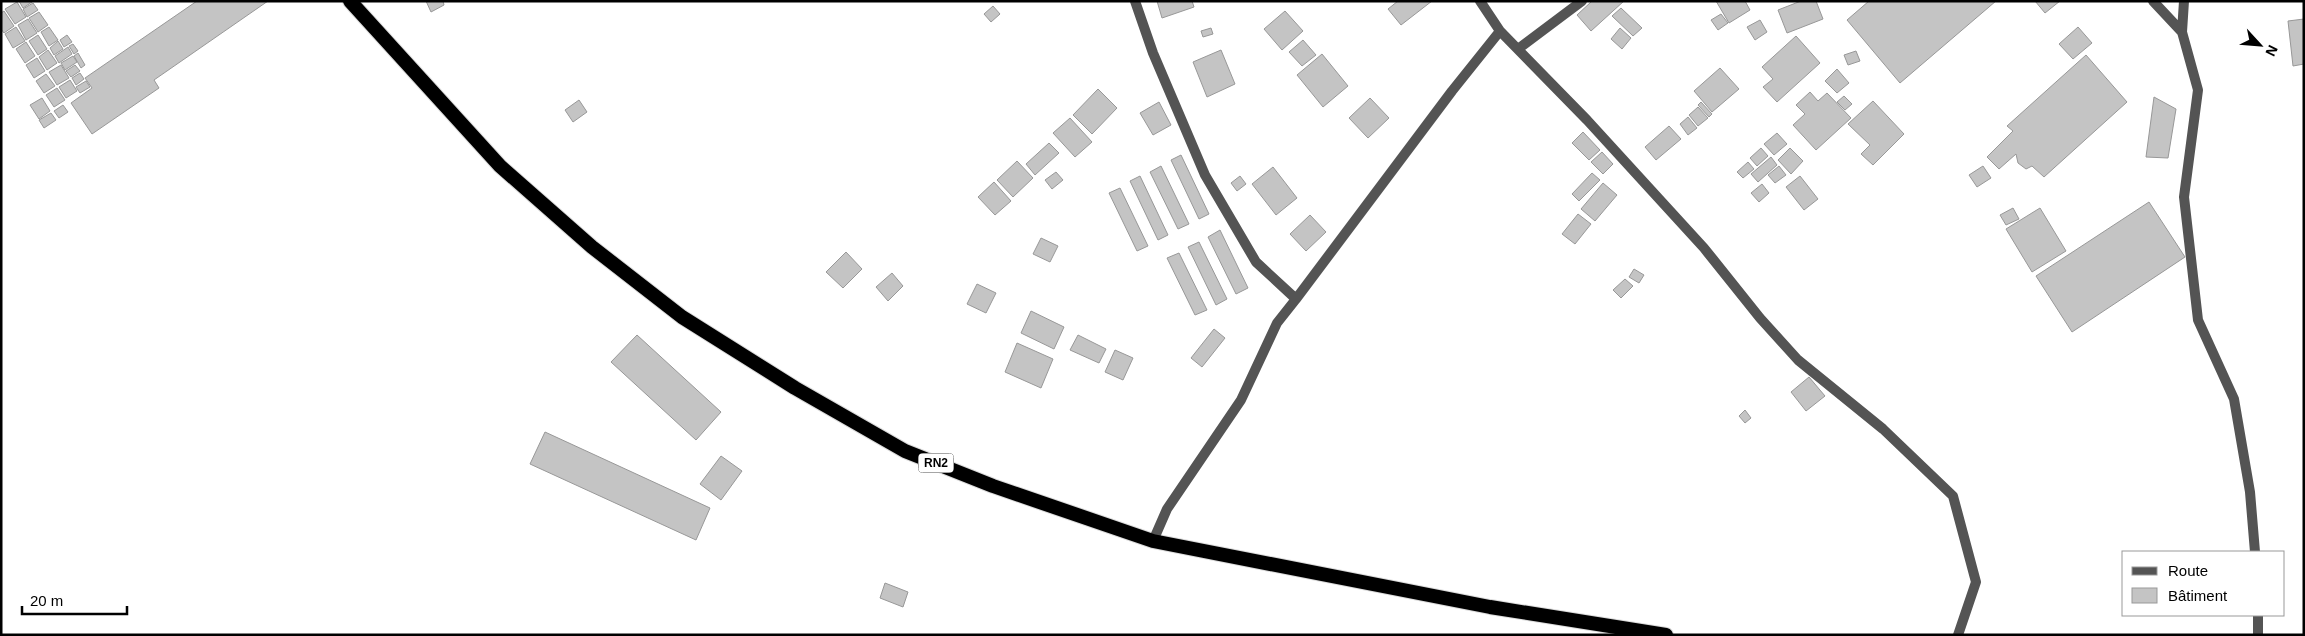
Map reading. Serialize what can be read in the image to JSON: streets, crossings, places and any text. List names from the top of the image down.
{
  "streets": {
    "highway": ["RN2"]
  },
  "legend": ["Route", "Bâtiment"],
  "scale_bar": "20 m",
  "north": "bottom right"
}
